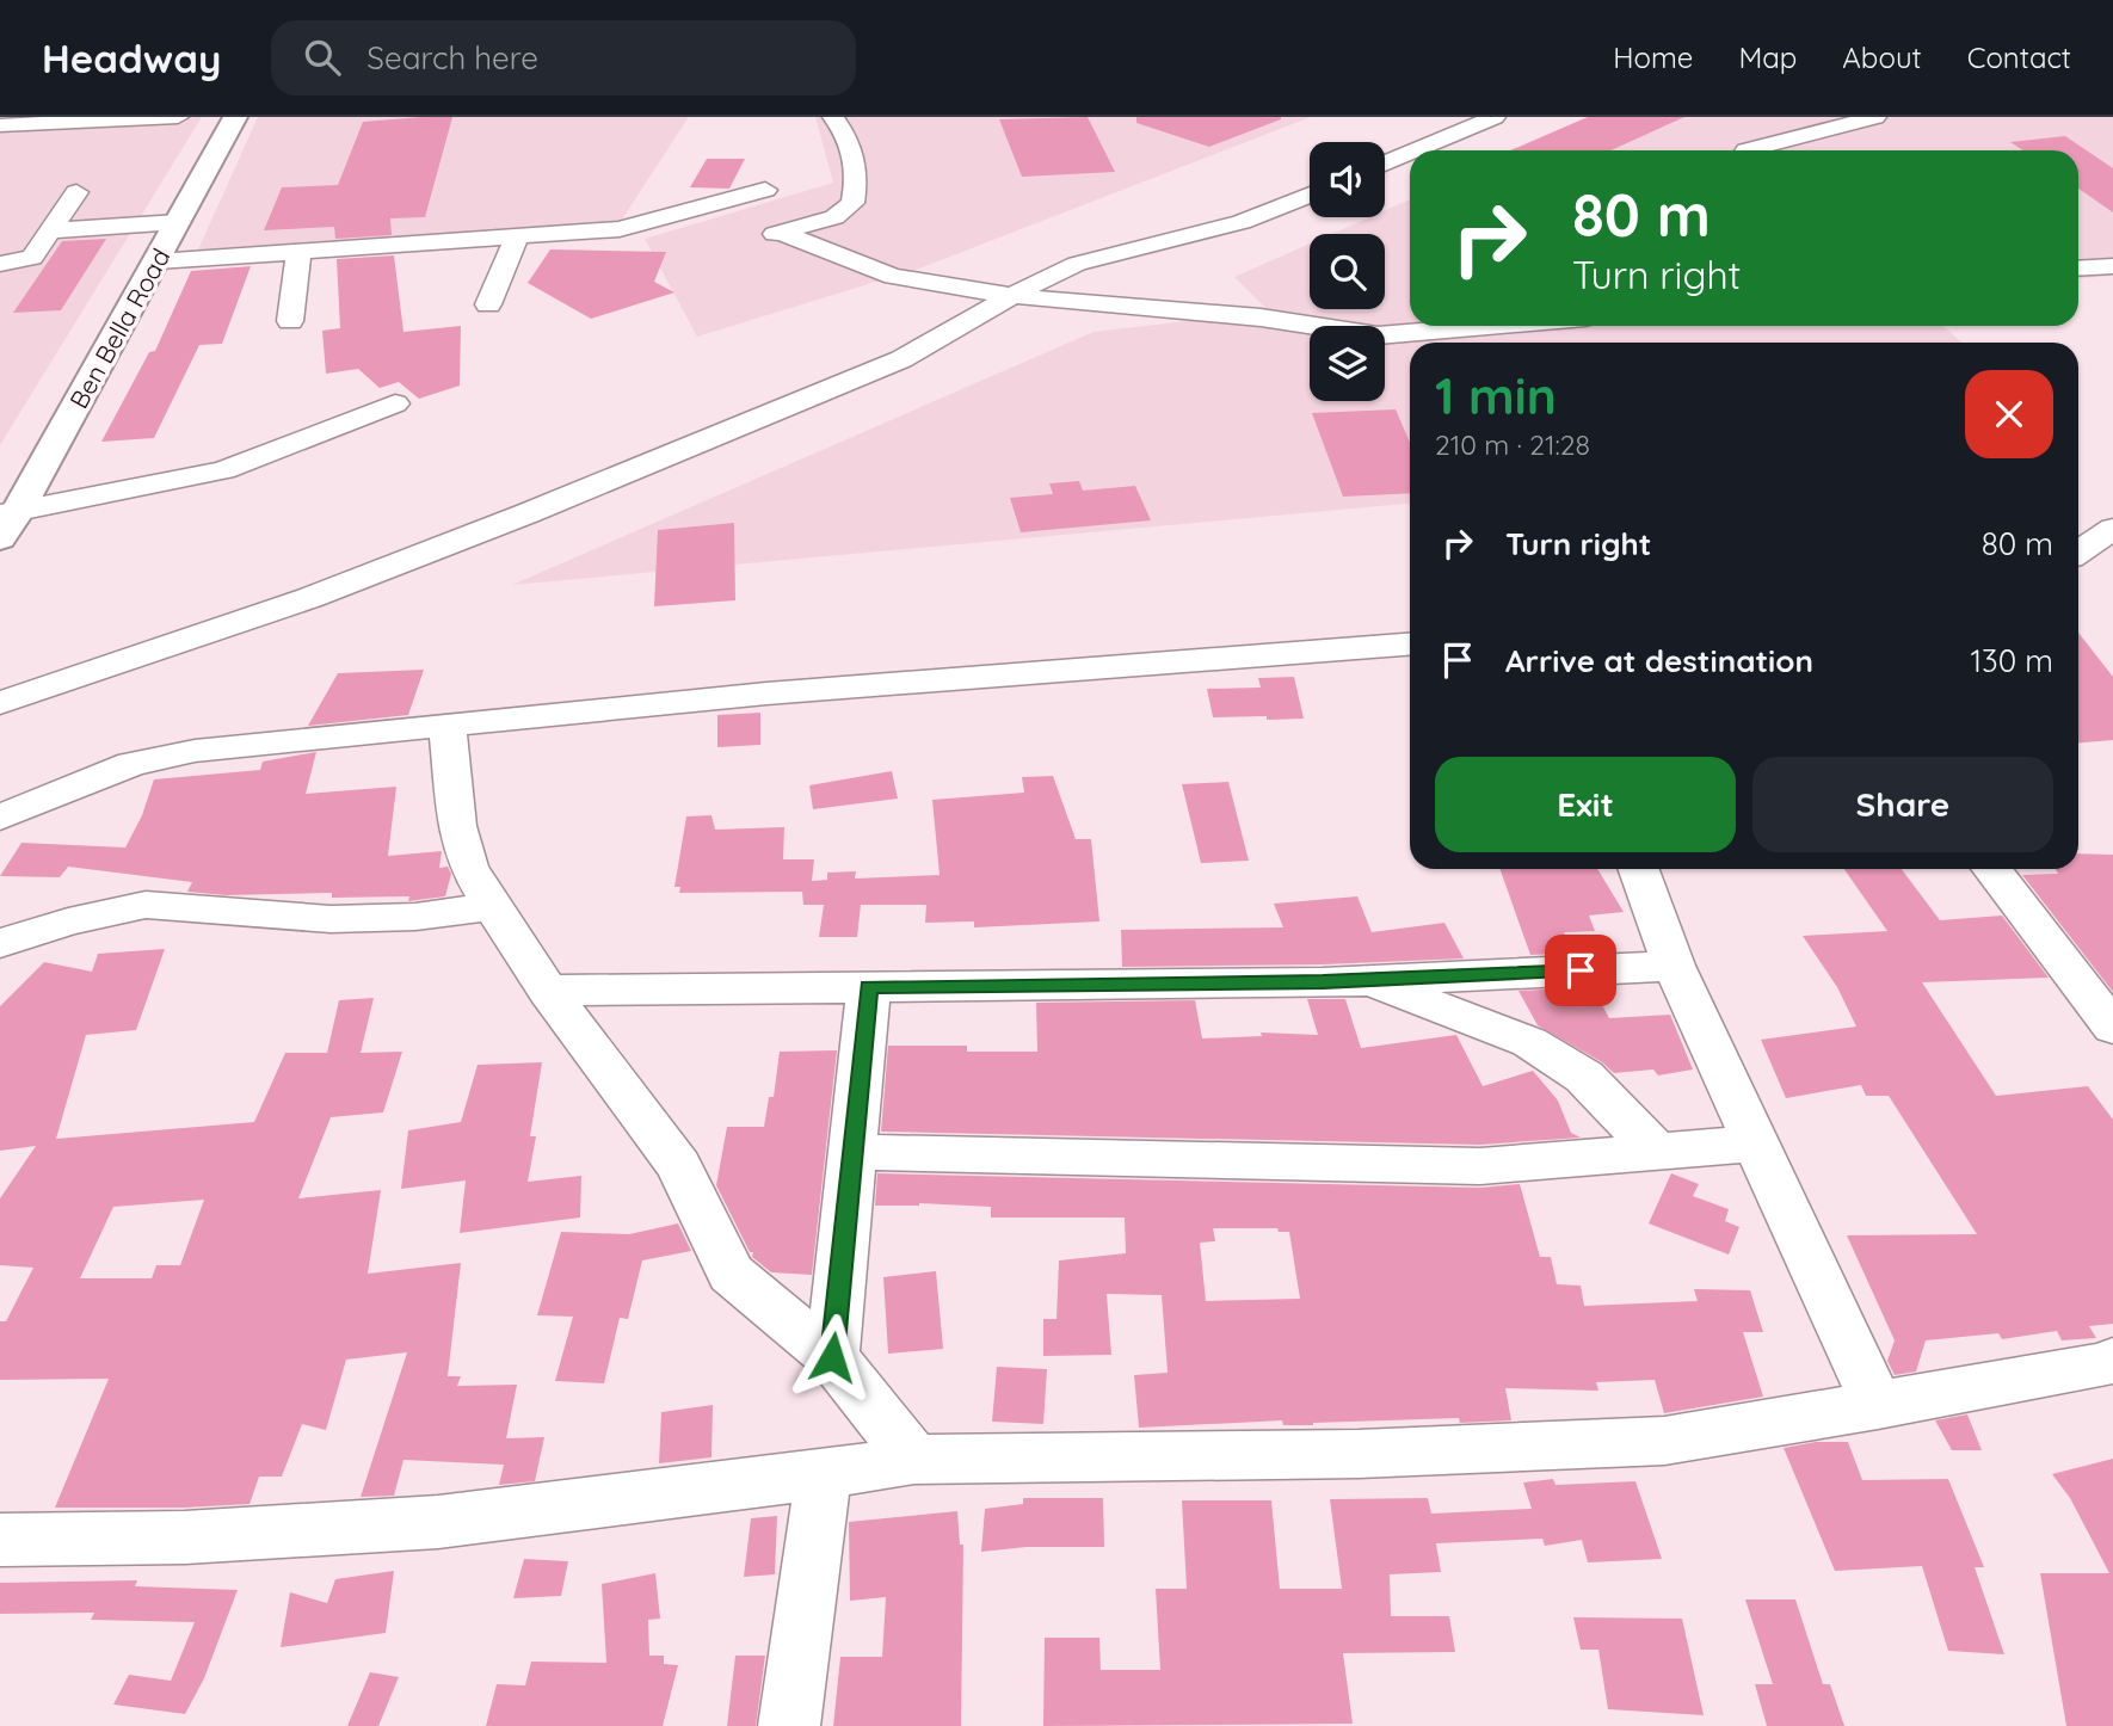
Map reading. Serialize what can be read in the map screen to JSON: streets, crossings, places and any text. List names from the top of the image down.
{
  "streets": {
    "main road": ["Ben Bella Road"]
  },
  "page": {
    "header": "Headway",
    "search": "Search here",
    "nav": [
      "Home",
      "Map",
      "About",
      "Contact"
    ],
    "turn": ["80 m", "Turn right"],
    "heading": ["1 min", "210 m · 21:28"],
    "list": [
      {
        "name": "Turn right",
        "value": "80 m"
      },
      {
        "name": "Arrive at destination",
        "value": "130 m"
      }
    ],
    "buttons": ["Exit", "Share"]
  }
}
